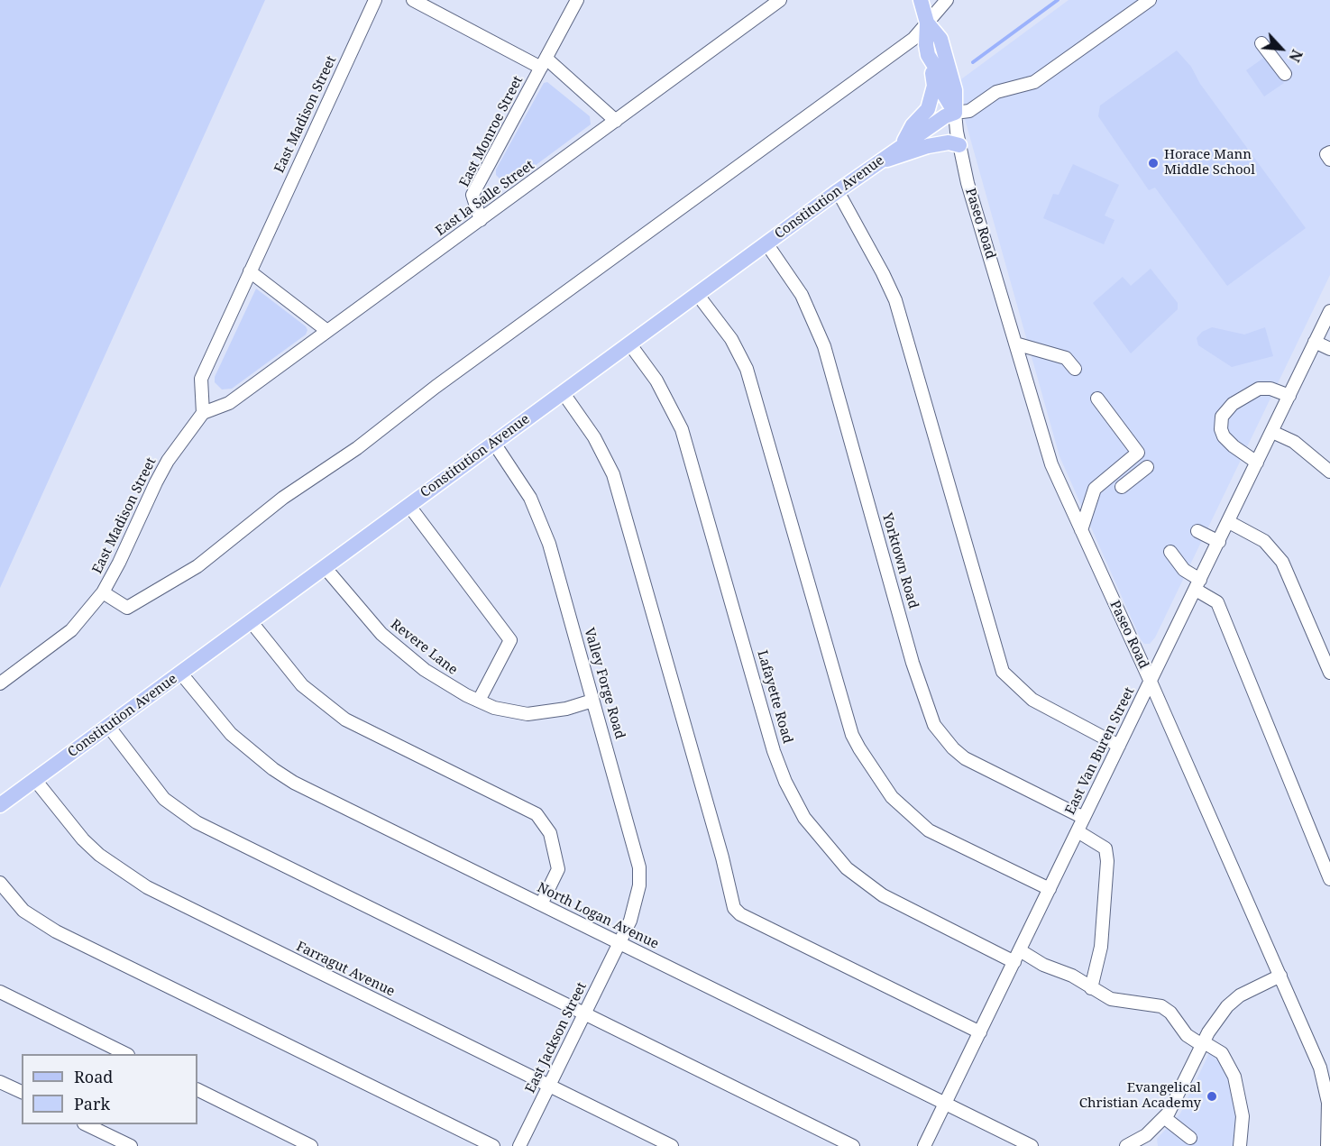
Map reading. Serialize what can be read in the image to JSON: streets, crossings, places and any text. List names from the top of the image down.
{
  "streets": {
    "main road": ["Constitution Avenue", "Paseo Road"],
    "street": [
      "East Madison Street",
      "East Monroe Street",
      "East la Salle Street",
      "Yorktown Road",
      "Revere Lane",
      "Valley Forge Road",
      "Lafayette Road",
      "East Van Buren Street",
      "North Logan Avenue",
      "Farragut Avenue",
      "East Jackson Street"
    ]
  },
  "crossings": [
    ["East Madison Street", "East la Salle Street"],
    ["East Monroe Street", "East la Salle Street"],
    ["Constitution Avenue", "Paseo Road"],
    ["Constitution Avenue", "Yorktown Road"],
    ["Constitution Avenue", "Revere Lane"],
    ["Constitution Avenue", "Valley Forge Road"],
    ["Constitution Avenue", "Lafayette Road"],
    ["Constitution Avenue", "North Logan Avenue"],
    ["Constitution Avenue", "Farragut Avenue"],
    ["Paseo Road", "East Van Buren Street"],
    ["Yorktown Road", "East Van Buren Street"],
    ["Revere Lane", "Valley Forge Road"],
    ["Valley Forge Road", "North Logan Avenue"],
    ["Valley Forge Road", "East Jackson Street"],
    ["Lafayette Road", "East Van Buren Street"],
    ["East Van Buren Street", "North Logan Avenue"],
    ["North Logan Avenue", "East Jackson Street"],
    ["Farragut Avenue", "East Jackson Street"]
  ],
  "places": ["Horace Mann Middle School", "Evangelical Christian Academy"],
  "legend": ["Road", "Park"],
  "north": "bottom right"
}
